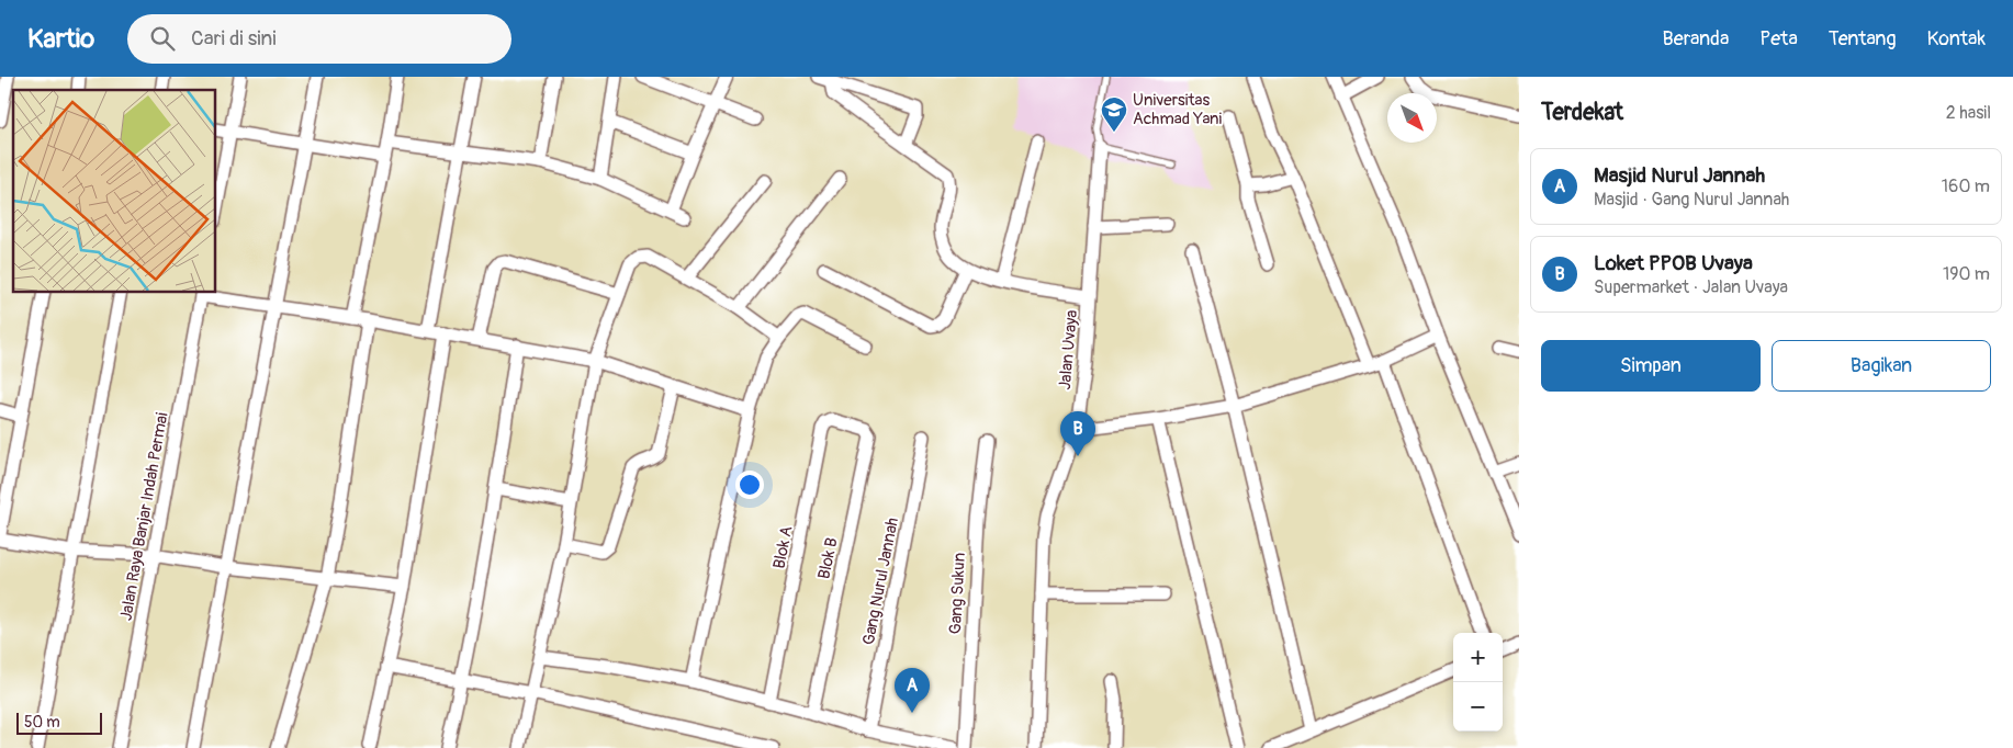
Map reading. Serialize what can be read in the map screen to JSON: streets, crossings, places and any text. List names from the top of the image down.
{
  "streets": {
    "street": [
      "Jalan Uvaya",
      "Jalan Raya Banjar Indah Permai",
      "Blok A",
      "Blok B",
      "Gang Nurul Jannah",
      "Gang Sukun"
    ]
  },
  "crossings": [
    ["Blok A", "Blok B"]
  ],
  "places": {
    "school or university": ["Universitas Achmad Yani"]
  },
  "scale_bar": "50 m",
  "north": "bottom right",
  "page": {
    "header": "Kartio",
    "search": "Cari di sini",
    "nav": [
      "Beranda",
      "Peta",
      "Tentang",
      "Kontak"
    ],
    "heading": ["Terdekat", "2 hasil"],
    "list": [
      {
        "mark": "A",
        "name": "Masjid Nurul Jannah",
        "note": "Masjid · Gang Nurul Jannah",
        "value": "160 m"
      },
      {
        "mark": "B",
        "name": "Loket PPOB Uvaya",
        "note": "Supermarket · Jalan Uvaya",
        "value": "190 m"
      }
    ],
    "buttons": ["Simpan", "Bagikan"],
    "pins": ["B", "A"],
    "map_buttons": ["+", "−"],
    "scale": "50 m"
  }
}
